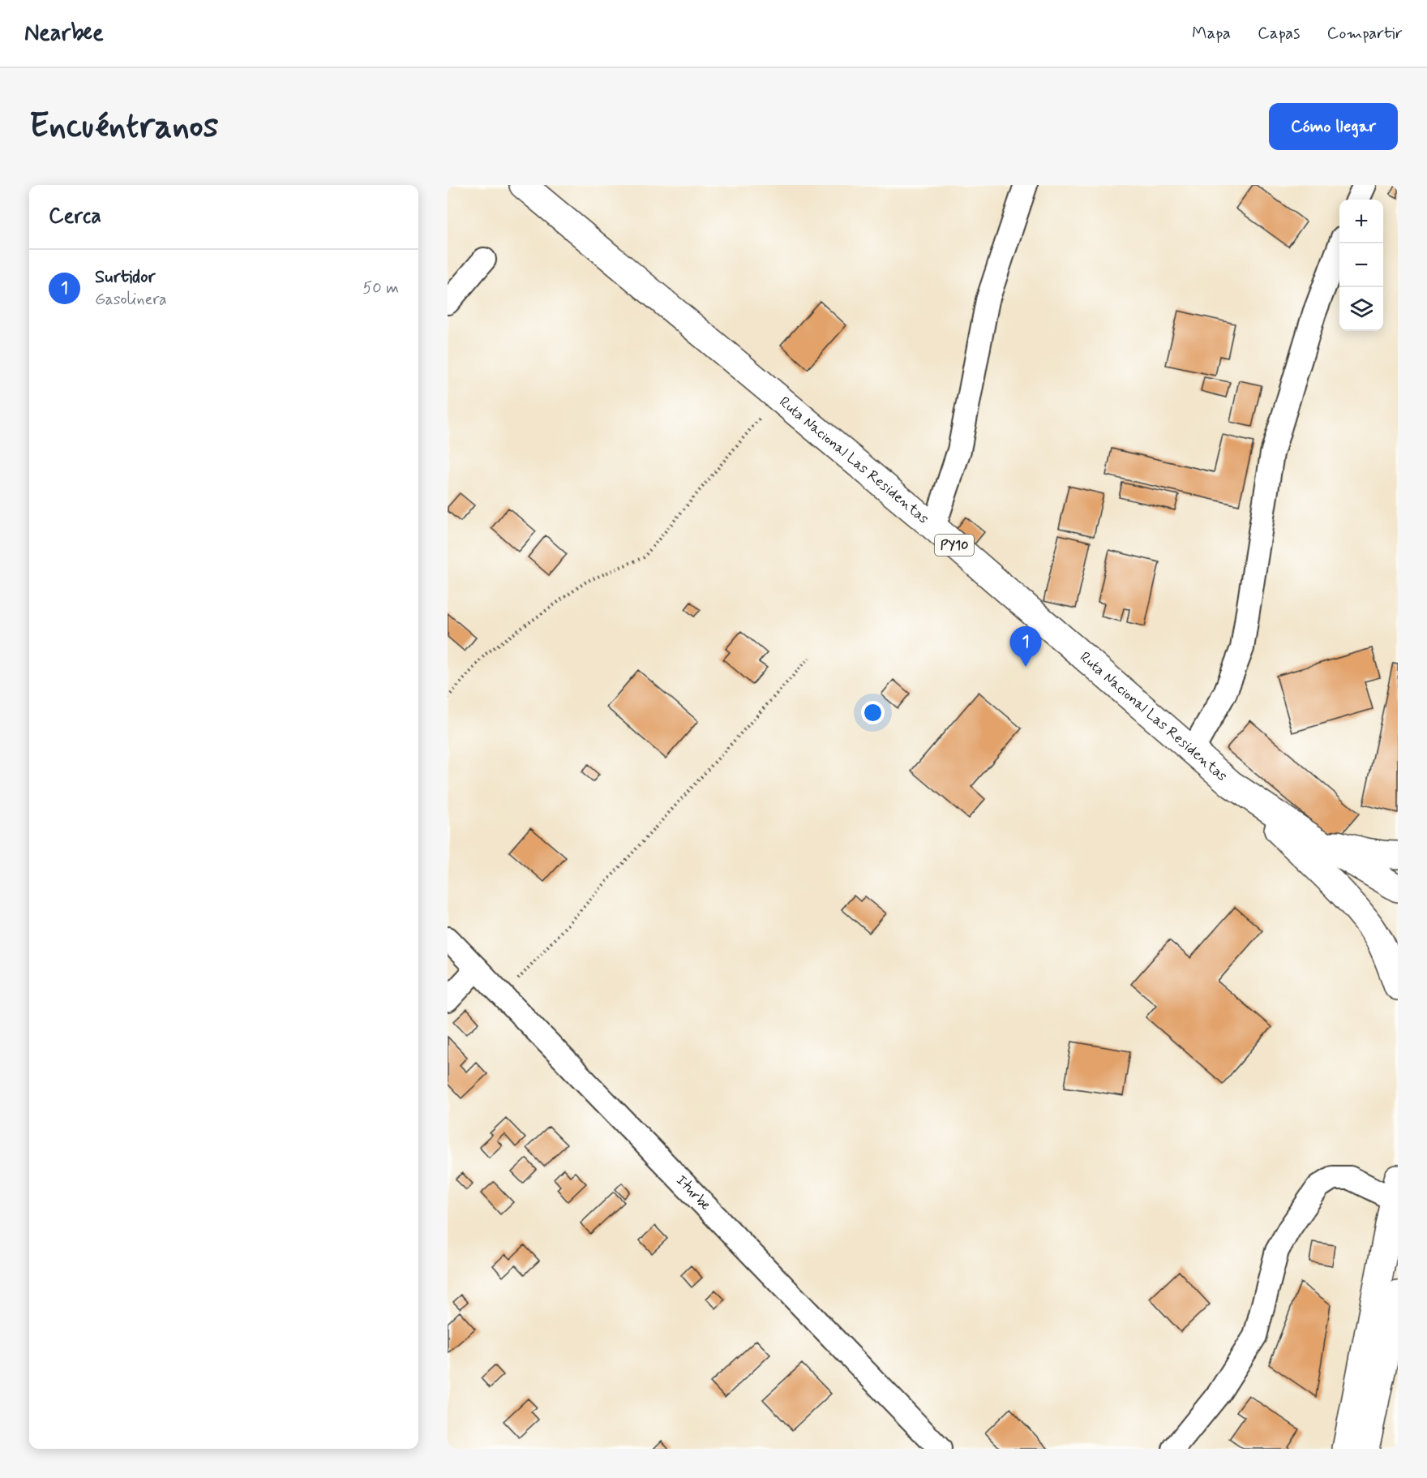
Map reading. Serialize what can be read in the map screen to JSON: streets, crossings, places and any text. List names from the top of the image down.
{
  "streets": {
    "highway": ["Ruta Nacional Las Residentas", "PY10"],
    "street": ["Iturbe"]
  },
  "page": {
    "header": "Nearbee",
    "nav": ["Mapa", "Capas", "Compartir"],
    "buttons": "Cómo llegar",
    "title": "Encuéntranos",
    "heading": "Cerca",
    "map_buttons": ["+", "−"],
    "list": [
      {
        "mark": "1",
        "name": "Surtidor",
        "note": "Gasolinera",
        "value": "50 m"
      }
    ],
    "pins": "1"
  }
}
